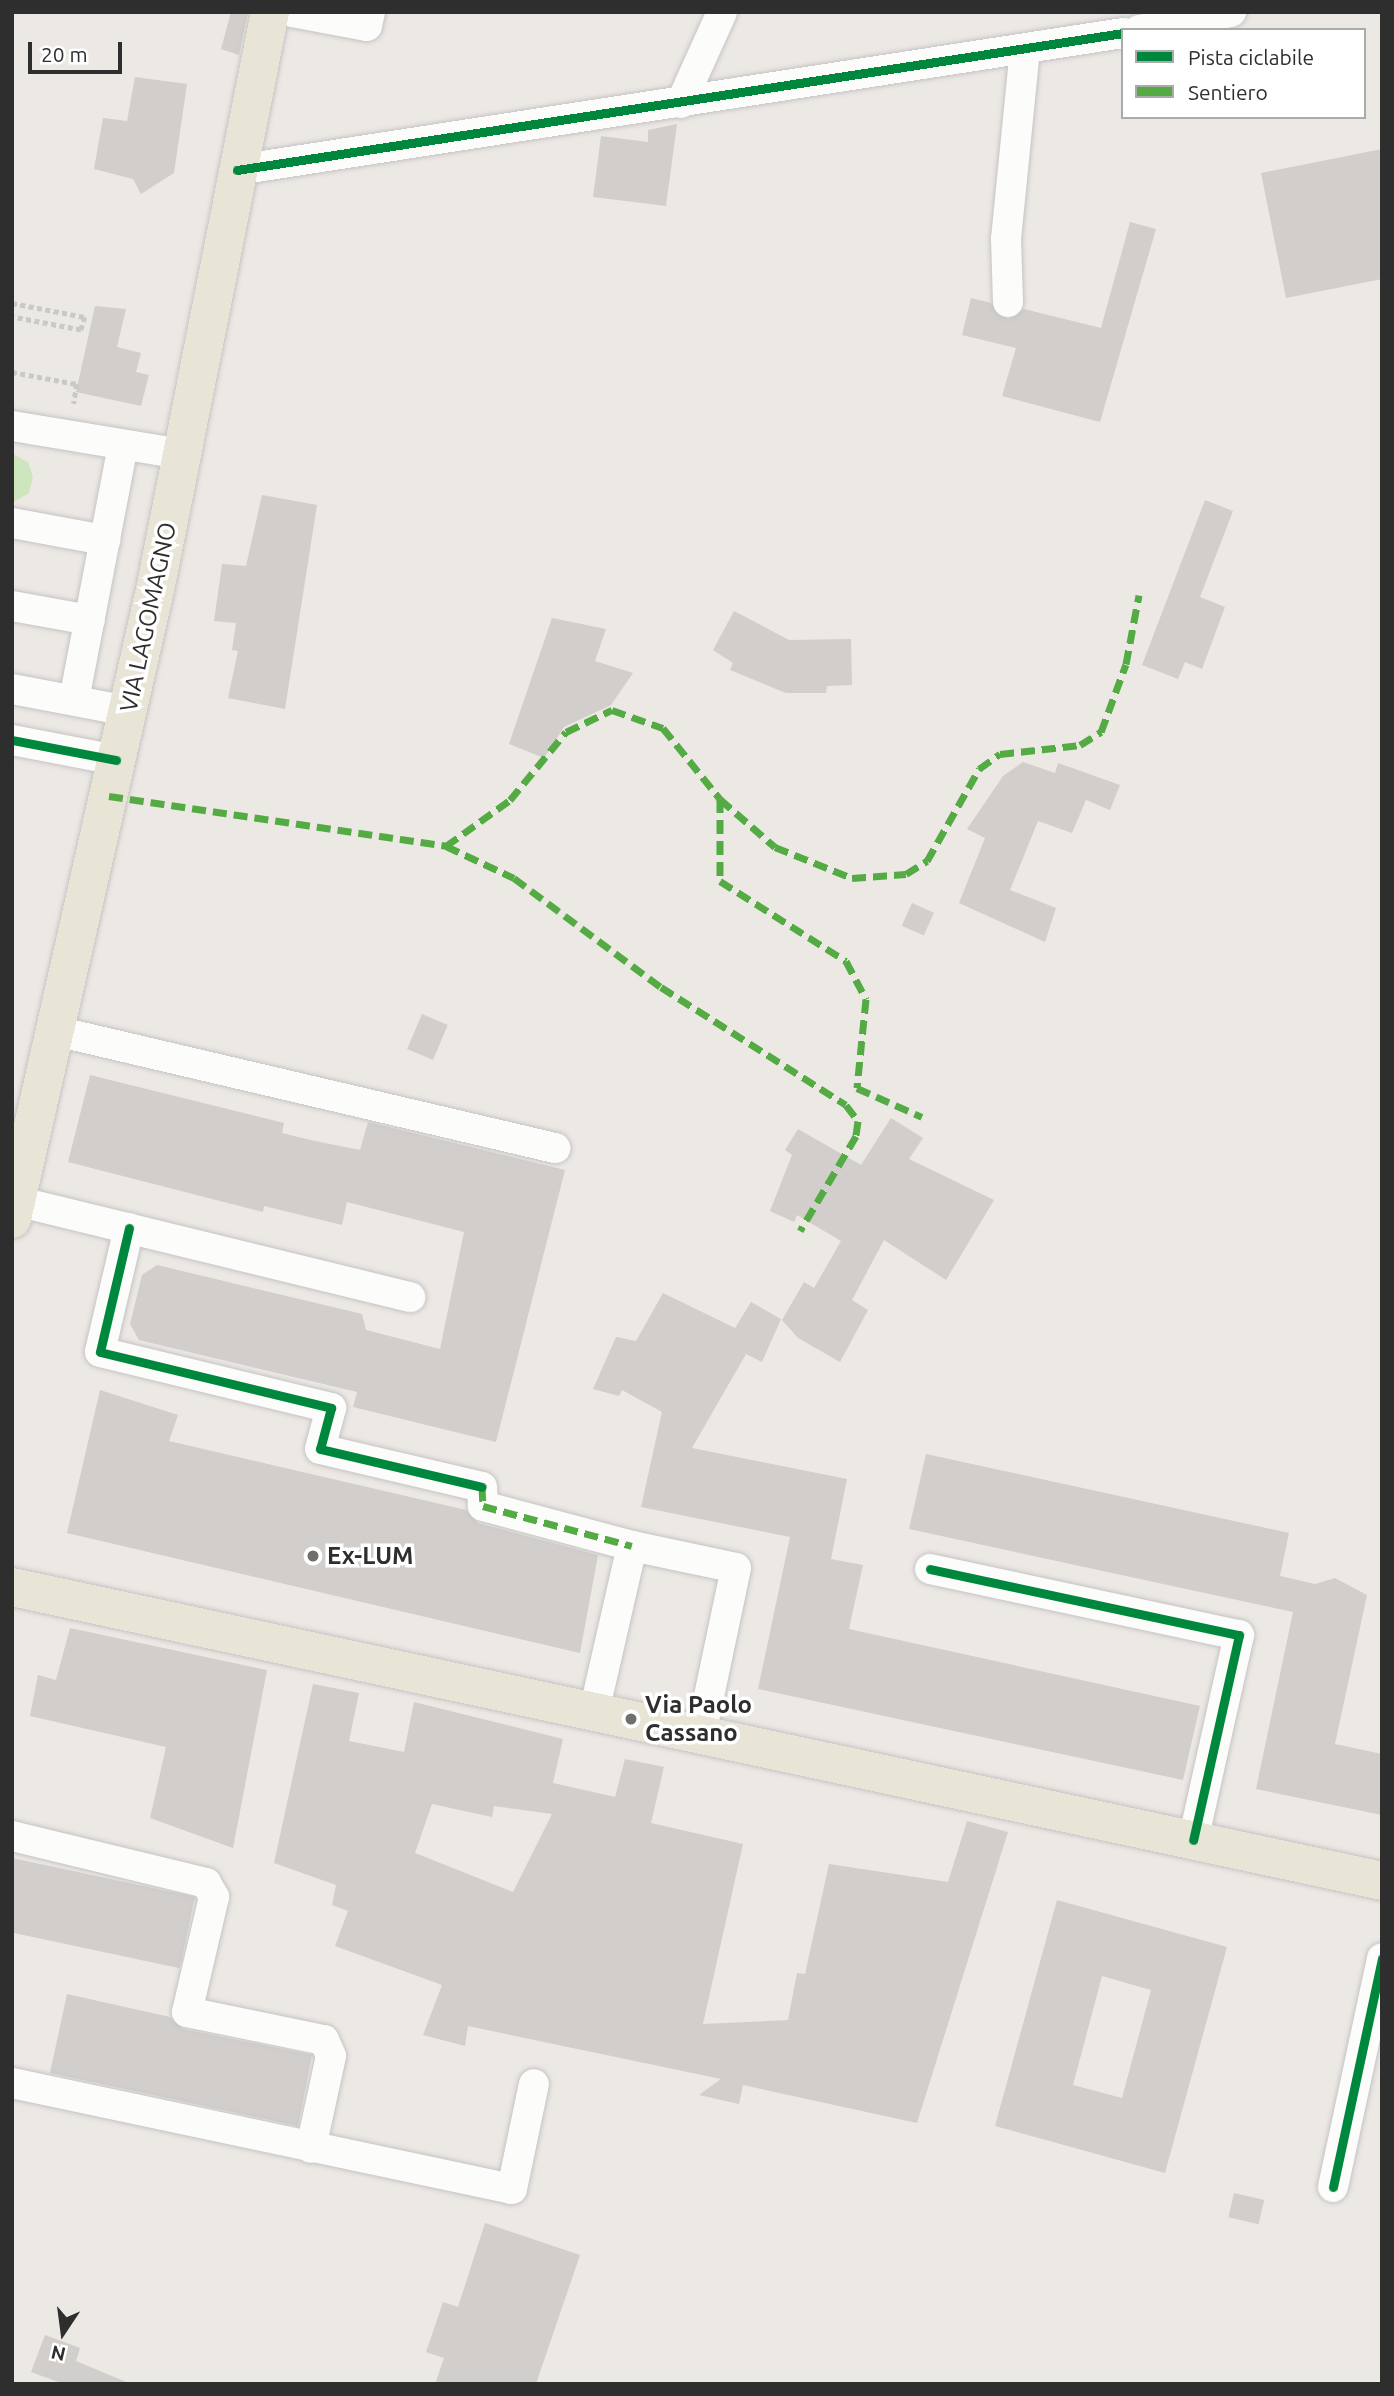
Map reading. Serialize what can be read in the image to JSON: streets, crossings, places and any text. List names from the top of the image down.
{
  "streets": {
    "main road": ["VIA LAGOMAGNO"]
  },
  "places": ["Ex-LUM", "Via Paolo Cassano"],
  "legend": ["Pista ciclabile", "Sentiero"],
  "scale_bar": "20 m",
  "north": "bottom"
}
